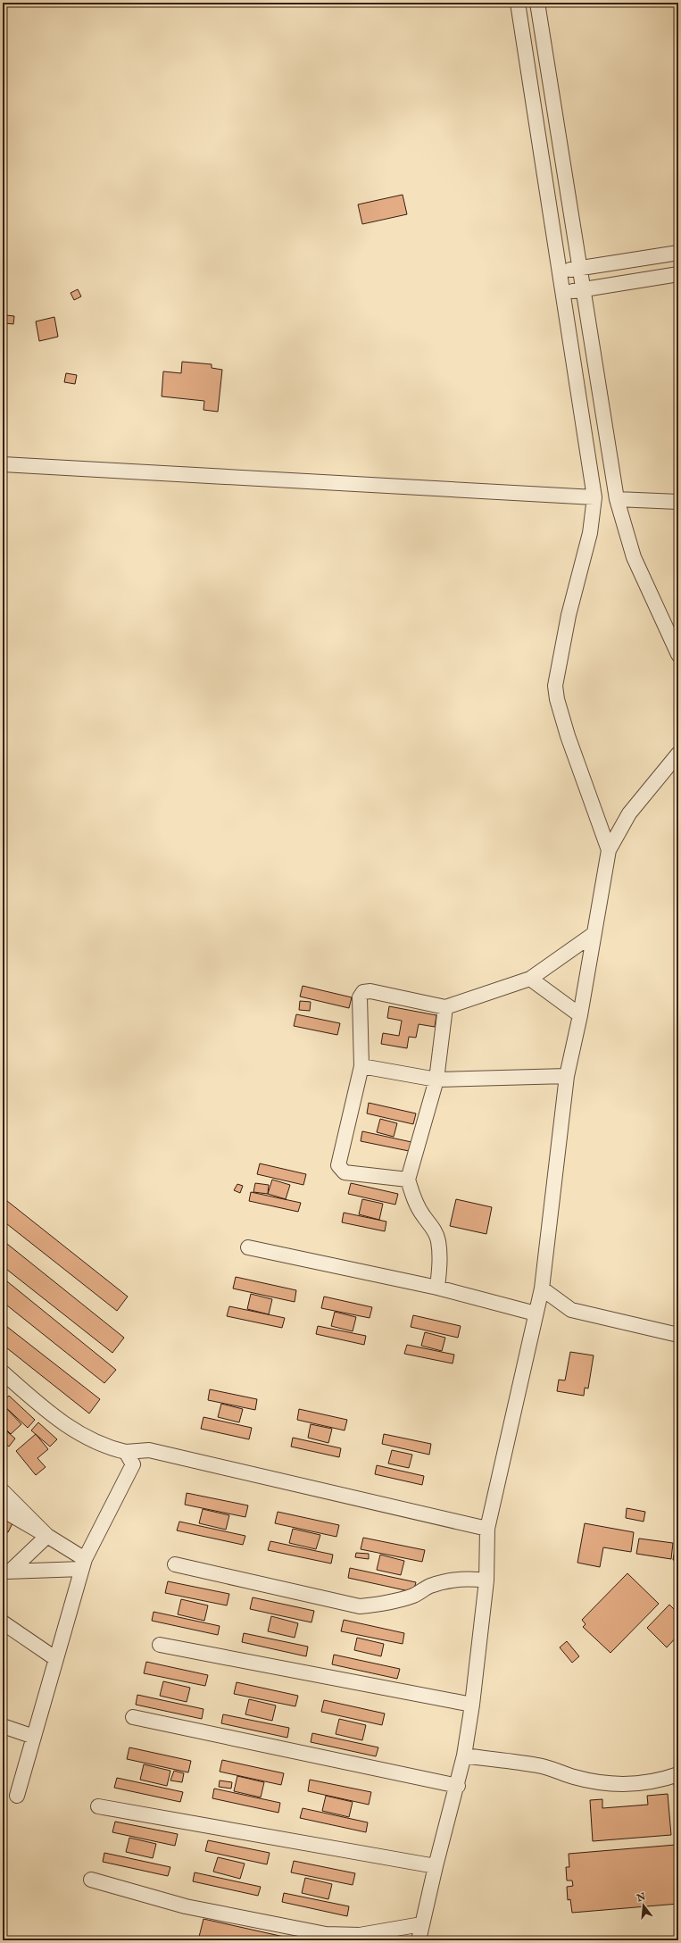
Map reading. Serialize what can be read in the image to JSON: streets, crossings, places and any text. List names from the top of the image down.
{
  "north": "top"
}
